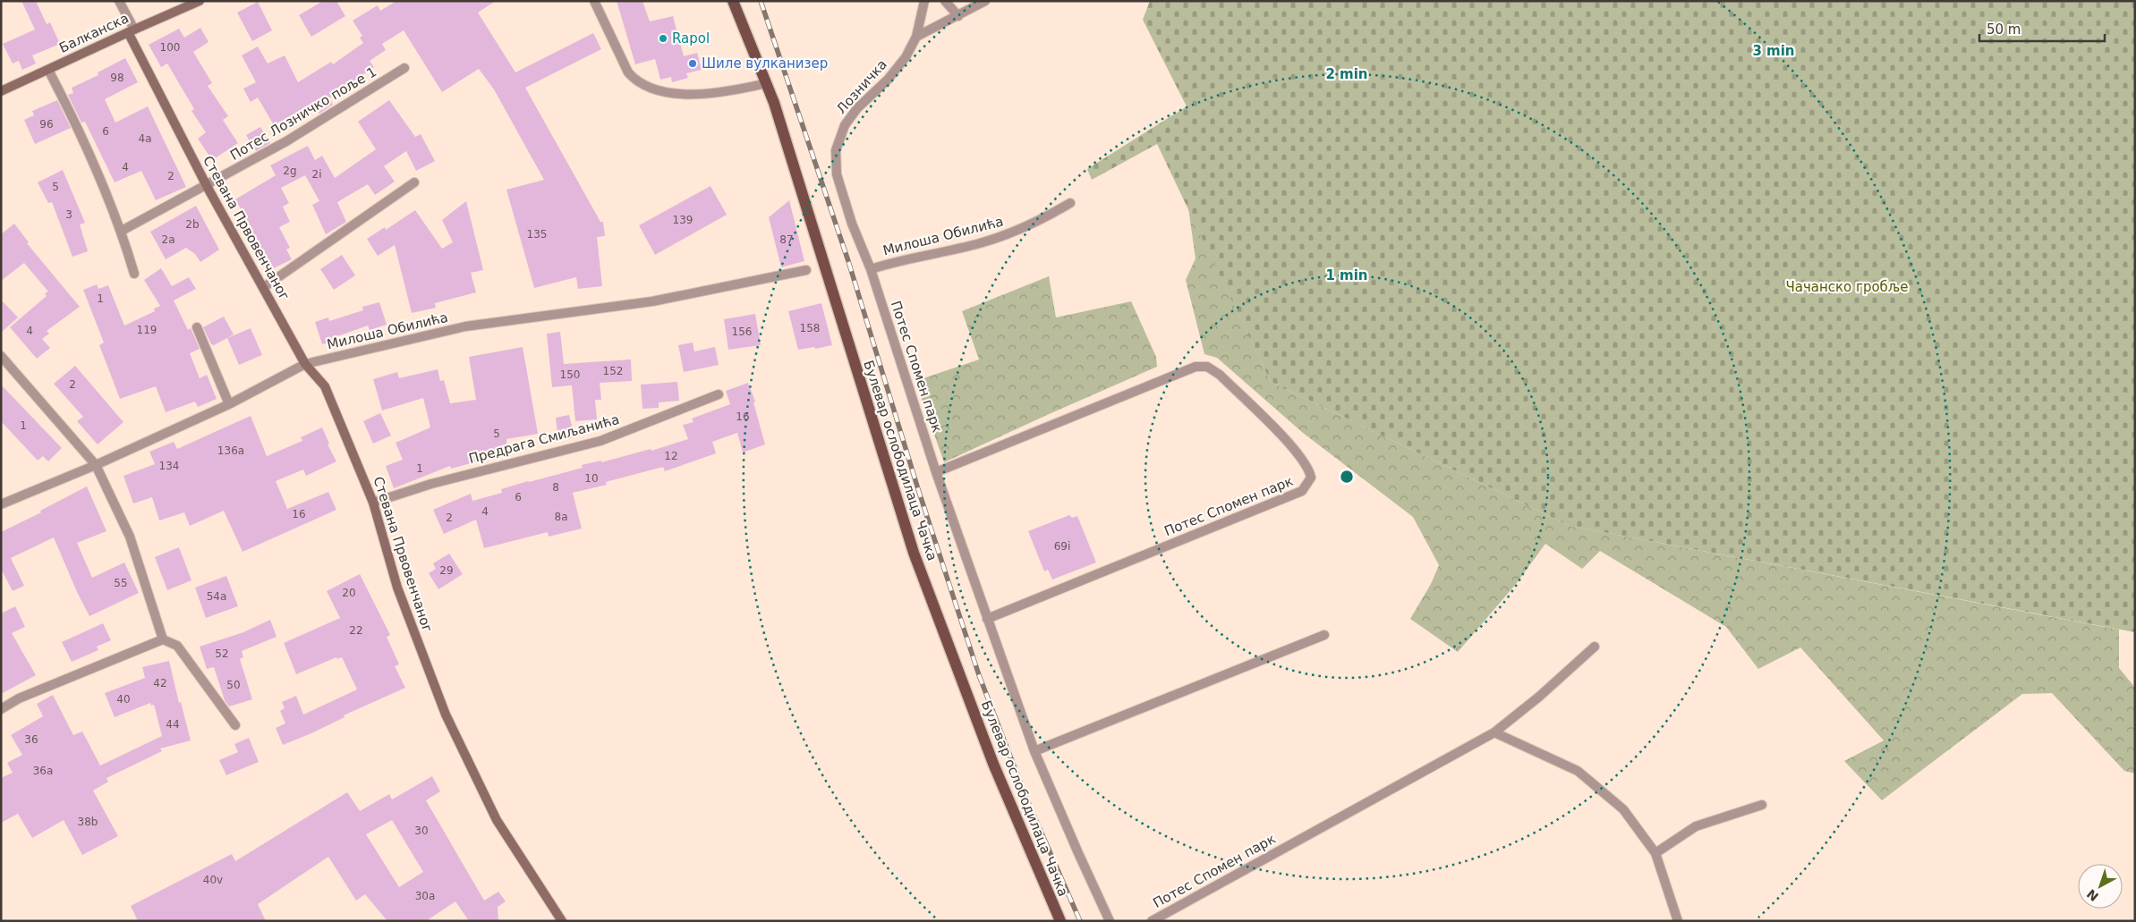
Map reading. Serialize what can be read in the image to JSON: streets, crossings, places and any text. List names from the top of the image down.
{
  "streets": {
    "main road": ["Булевар ослободилаца Чачка"],
    "street": [
      "Балканска",
      "Лозничка",
      "Потес Лозничко поље 1",
      "Стевана Првовенчаног",
      "Милоша Обилића",
      "Потес Спомен парк",
      "Предрага Смиљанића"
    ]
  },
  "crossings": [
    ["Балканска", "Стевана Првовенчаног"],
    ["Лозничка", "Милоша Обилића"],
    ["Лозничка", "Потес Спомен парк"],
    ["Потес Лозничко поље 1", "Стевана Првовенчаног"],
    ["Стевана Првовенчаног", "Милоша Обилића"],
    ["Стевана Првовенчаног", "Предрага Смиљанића"],
    ["Милоша Обилића", "Потес Спомен парк"]
  ],
  "parks": ["Чачанско гробље"],
  "places": ["Rapol", "Шиле вулканизер"],
  "house_numbers": [
    "100",
    "98",
    "96",
    "6",
    "4a",
    "4",
    "2g",
    "2i",
    "2",
    "5",
    "3",
    "139",
    "2b",
    "135",
    "2a",
    "87",
    "1",
    "158",
    "119",
    "4",
    "156",
    "152",
    "150",
    "2",
    "16",
    "1",
    "5",
    "136a",
    "12",
    "134",
    "1",
    "10",
    "8",
    "6",
    "4",
    "16",
    "8a",
    "2",
    "69i",
    "29",
    "55",
    "20",
    "54a",
    "22",
    "52",
    "42",
    "50",
    "40",
    "44",
    "36",
    "36a",
    "38b",
    "30",
    "40v",
    "30a"
  ],
  "scale_bar": "50 m",
  "north": "bottom left",
  "rings": ["3 min", "2 min", "1 min"]
}
